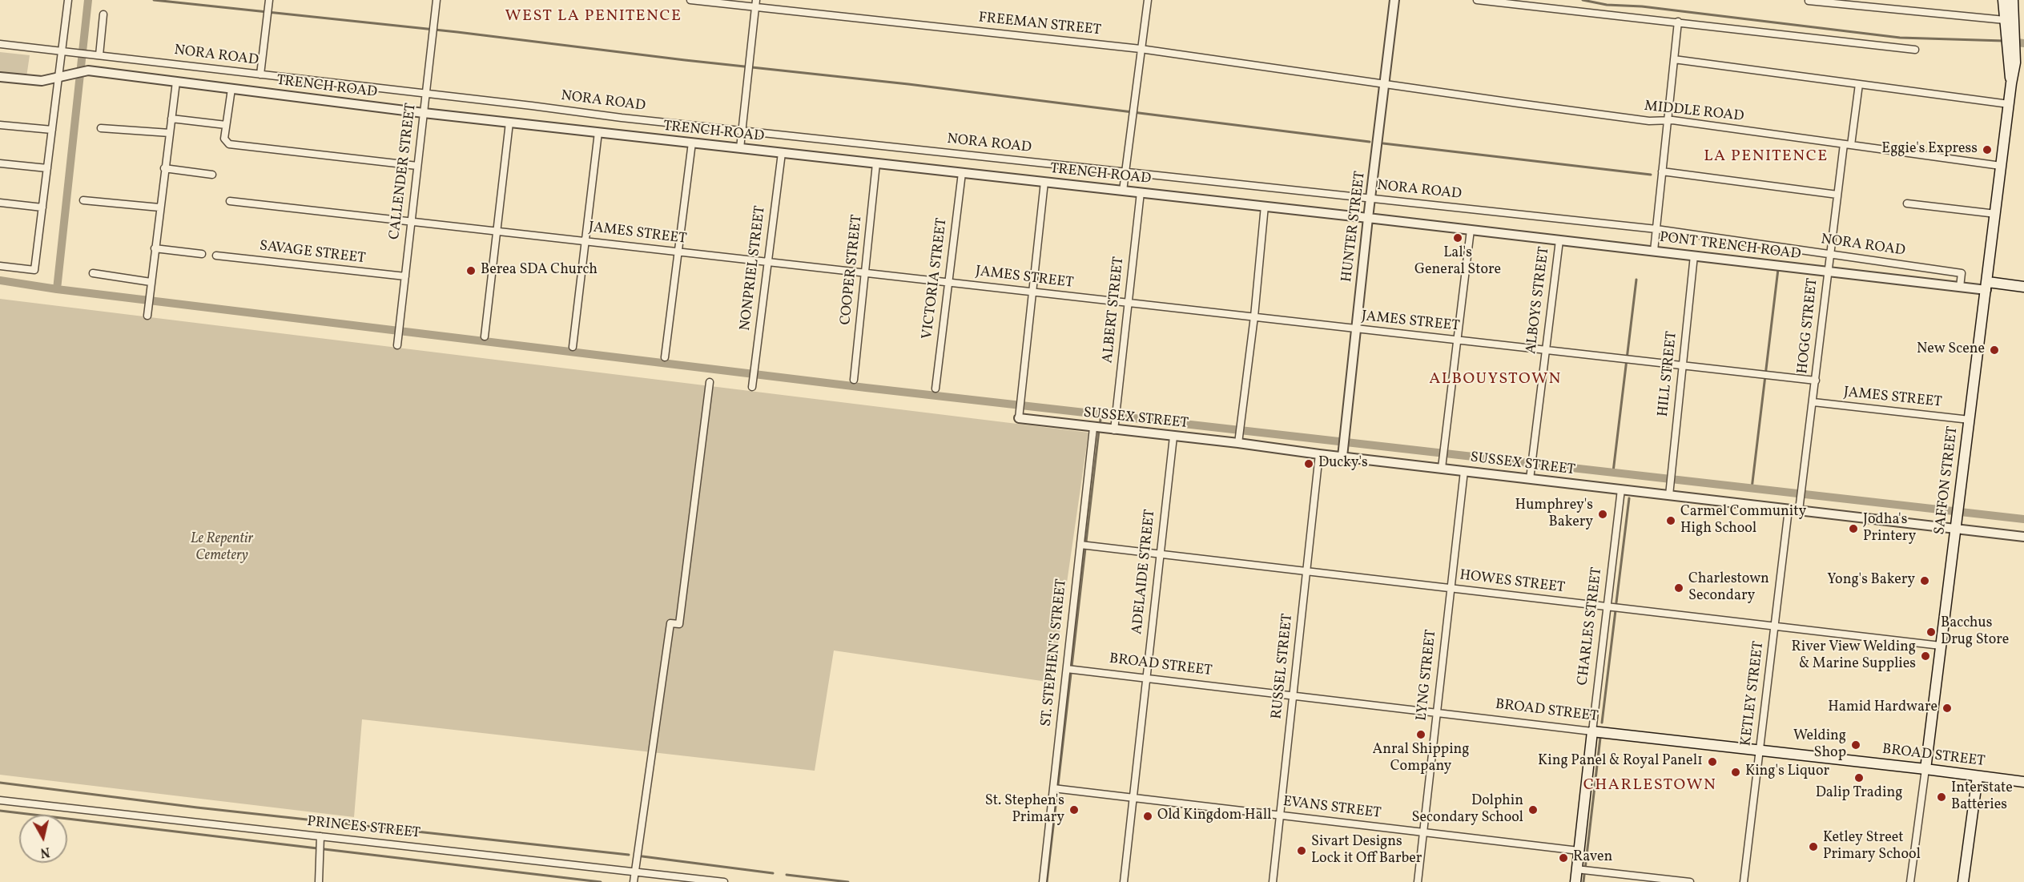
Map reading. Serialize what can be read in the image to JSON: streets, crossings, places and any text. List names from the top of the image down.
{
  "streets": {
    "main road": ["SAFFON STREET", "CHARLES STREET", "BROAD STREET"],
    "street": [
      "FREEMAN STREET",
      "NORA ROAD",
      "TRENCH ROAD",
      "MIDDLE ROAD",
      "CALLENDER STREET",
      "HUNTER STREET",
      "JAMES STREET",
      "PONT TRENCH ROAD",
      "SAVAGE STREET",
      "NONPRIEL STREET",
      "COOPER STREET",
      "VICTORIA STREET",
      "ALBOYS STREET",
      "ALBERT STREET",
      "HOGG STREET",
      "HILL STREET",
      "SUSSEX STREET",
      "ADELAIDE STREET",
      "HOWES STREET",
      "ST. STEPHEN'S STREET",
      "RUSSEL STREET",
      "LYNG STREET",
      "KETLEY STREET",
      "EVANS STREET",
      "PRINCES STREET"
    ]
  },
  "crossings": [
    ["FREEMAN STREET", "MIDDLE ROAD"],
    ["FREEMAN STREET", "HUNTER STREET"],
    ["NORA ROAD", "CALLENDER STREET"],
    ["NORA ROAD", "HUNTER STREET"],
    ["NORA ROAD", "PONT TRENCH ROAD"],
    ["NORA ROAD", "HOGG STREET"],
    ["TRENCH ROAD", "CALLENDER STREET"],
    ["TRENCH ROAD", "HUNTER STREET"],
    ["TRENCH ROAD", "PONT TRENCH ROAD"],
    ["TRENCH ROAD", "NONPRIEL STREET"],
    ["TRENCH ROAD", "COOPER STREET"],
    ["TRENCH ROAD", "VICTORIA STREET"],
    ["TRENCH ROAD", "ALBERT STREET"],
    ["MIDDLE ROAD", "HUNTER STREET"],
    ["MIDDLE ROAD", "HOGG STREET"],
    ["MIDDLE ROAD", "SAFFON STREET"],
    ["CALLENDER STREET", "JAMES STREET"],
    ["CALLENDER STREET", "SAVAGE STREET"],
    ["HUNTER STREET", "JAMES STREET"],
    ["HUNTER STREET", "SUSSEX STREET"],
    ["JAMES STREET", "NONPRIEL STREET"],
    ["JAMES STREET", "COOPER STREET"],
    ["JAMES STREET", "VICTORIA STREET"],
    ["JAMES STREET", "ALBOYS STREET"],
    ["JAMES STREET", "ALBERT STREET"],
    ["JAMES STREET", "HOGG STREET"],
    ["JAMES STREET", "HILL STREET"],
    ["JAMES STREET", "SAFFON STREET"],
    ["PONT TRENCH ROAD", "ALBOYS STREET"],
    ["PONT TRENCH ROAD", "HOGG STREET"],
    ["PONT TRENCH ROAD", "HILL STREET"],
    ["PONT TRENCH ROAD", "SAFFON STREET"],
    ["ALBOYS STREET", "SUSSEX STREET"],
    ["ALBERT STREET", "SUSSEX STREET"],
    ["HOGG STREET", "SUSSEX STREET"],
    ["HILL STREET", "SUSSEX STREET"],
    ["SUSSEX STREET", "SAFFON STREET"],
    ["SUSSEX STREET", "ADELAIDE STREET"],
    ["SUSSEX STREET", "CHARLES STREET"],
    ["SUSSEX STREET", "ST. STEPHEN'S STREET"],
    ["SUSSEX STREET", "RUSSEL STREET"],
    ["SUSSEX STREET", "LYNG STREET"],
    ["SUSSEX STREET", "KETLEY STREET"],
    ["SAFFON STREET", "HOWES STREET"],
    ["SAFFON STREET", "BROAD STREET"],
    ["ADELAIDE STREET", "HOWES STREET"],
    ["ADELAIDE STREET", "BROAD STREET"],
    ["ADELAIDE STREET", "EVANS STREET"],
    ["HOWES STREET", "CHARLES STREET"],
    ["HOWES STREET", "ST. STEPHEN'S STREET"],
    ["HOWES STREET", "RUSSEL STREET"],
    ["HOWES STREET", "LYNG STREET"],
    ["HOWES STREET", "KETLEY STREET"],
    ["CHARLES STREET", "BROAD STREET"],
    ["CHARLES STREET", "EVANS STREET"],
    ["ST. STEPHEN'S STREET", "BROAD STREET"],
    ["ST. STEPHEN'S STREET", "EVANS STREET"],
    ["BROAD STREET", "RUSSEL STREET"],
    ["BROAD STREET", "LYNG STREET"],
    ["BROAD STREET", "KETLEY STREET"],
    ["RUSSEL STREET", "EVANS STREET"],
    ["LYNG STREET", "EVANS STREET"]
  ],
  "districts": [
    "WEST LA PENITENCE",
    "LA PENITENCE",
    "ALBOUYSTOWN",
    "CHARLESTOWN"
  ],
  "parks": ["Le Repentir Cemetery"],
  "places": [
    "Eggie's Express",
    "Lal's General Store",
    "Berea SDA Church",
    "New Scene",
    "Ducky's",
    "Humphrey's Bakery",
    "Carmel Community High School",
    "Jodha's Printery",
    "Yong's Bakery",
    "Charlestown Secondary",
    "Bacchus Drug Store",
    "River View Welding & Marine Supplies",
    "Hamid Hardware",
    "Anral Shipping Company",
    "Welding Shop",
    "King Panel & Royal Panel1",
    "King's Liquor",
    "Dalip Trading",
    "Interstate Batteries",
    "St. Stephen's Primary",
    "Dolphin Secondary School",
    "Old Kingdom Hall",
    "Ketley Street Primary School",
    "Sivart Designs Lock it Off Barber",
    "Raven"
  ],
  "north": "bottom"
}
